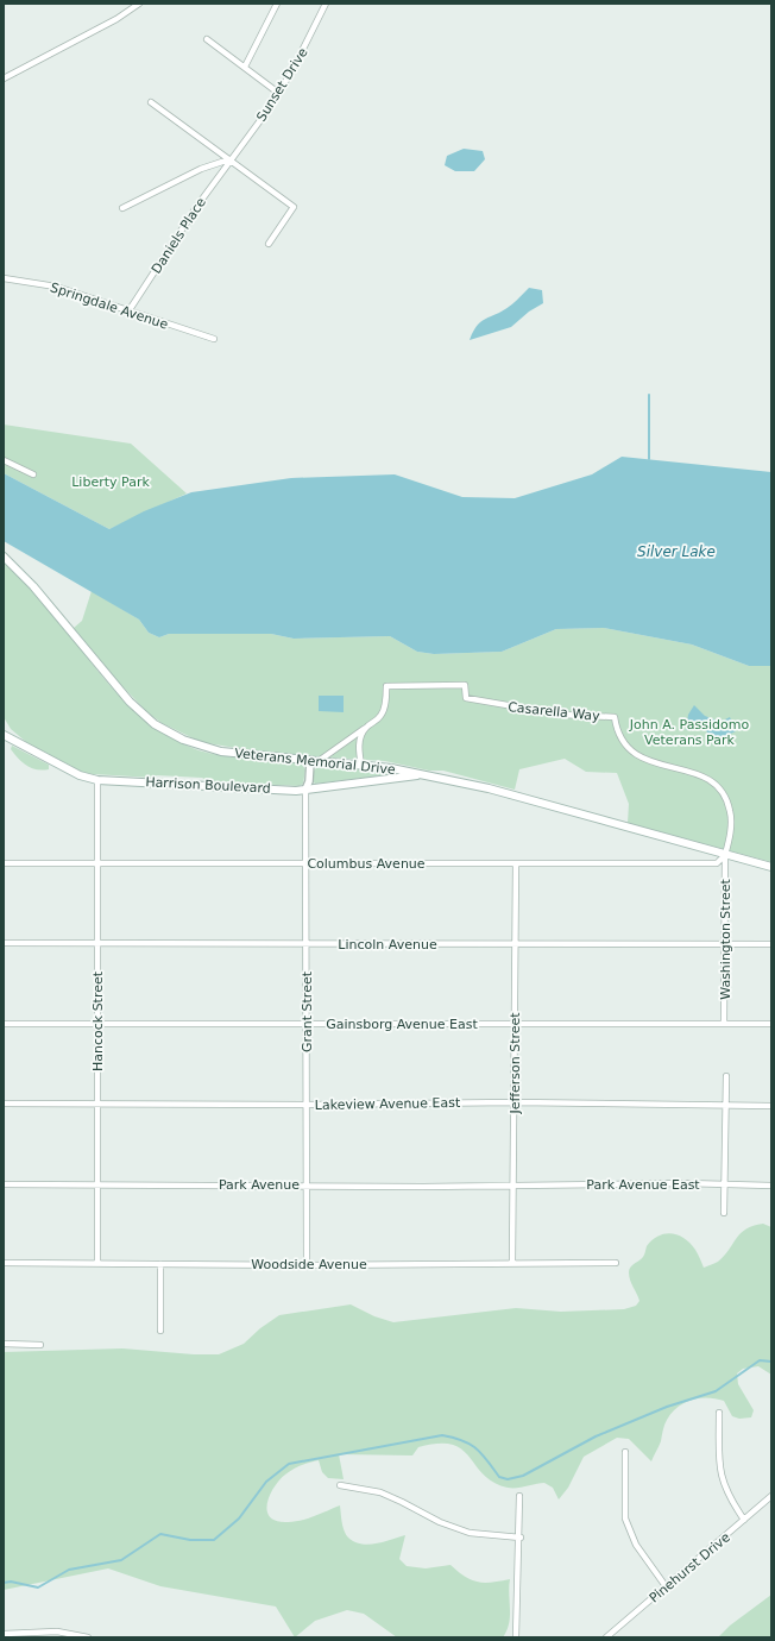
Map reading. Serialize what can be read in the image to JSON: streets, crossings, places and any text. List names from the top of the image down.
{
  "streets": {
    "main road": ["Veterans Memorial Drive", "Harrison Boulevard"],
    "street": [
      "Sunset Drive",
      "Daniels Place",
      "Springdale Avenue",
      "Casarella Way",
      "Columbus Avenue",
      "Washington Street",
      "Lincoln Avenue",
      "Grant Street",
      "Hancock Street",
      "Gainsborg Avenue East",
      "Jefferson Street",
      "Lakeview Avenue East",
      "Park Avenue",
      "Park Avenue East",
      "Woodside Avenue",
      "Pinehurst Drive"
    ]
  },
  "crossings": [
    ["Sunset Drive", "Daniels Place"],
    ["Daniels Place", "Springdale Avenue"],
    ["Casarella Way", "Veterans Memorial Drive"],
    ["Casarella Way", "Columbus Avenue"],
    ["Casarella Way", "Washington Street"],
    ["Veterans Memorial Drive", "Harrison Boulevard"],
    ["Veterans Memorial Drive", "Columbus Avenue"],
    ["Veterans Memorial Drive", "Washington Street"],
    ["Veterans Memorial Drive", "Grant Street"],
    ["Harrison Boulevard", "Grant Street"],
    ["Harrison Boulevard", "Hancock Street"],
    ["Columbus Avenue", "Washington Street"],
    ["Columbus Avenue", "Grant Street"],
    ["Columbus Avenue", "Hancock Street"],
    ["Columbus Avenue", "Jefferson Street"],
    ["Washington Street", "Lincoln Avenue"],
    ["Washington Street", "Gainsborg Avenue East"],
    ["Lincoln Avenue", "Grant Street"],
    ["Lincoln Avenue", "Hancock Street"],
    ["Lincoln Avenue", "Jefferson Street"],
    ["Grant Street", "Gainsborg Avenue East"],
    ["Grant Street", "Lakeview Avenue East"],
    ["Grant Street", "Park Avenue"],
    ["Grant Street", "Woodside Avenue"],
    ["Hancock Street", "Gainsborg Avenue East"],
    ["Hancock Street", "Lakeview Avenue East"],
    ["Hancock Street", "Park Avenue"],
    ["Hancock Street", "Woodside Avenue"],
    ["Gainsborg Avenue East", "Jefferson Street"],
    ["Jefferson Street", "Lakeview Avenue East"],
    ["Jefferson Street", "Park Avenue"],
    ["Jefferson Street", "Park Avenue East"],
    ["Jefferson Street", "Woodside Avenue"],
    ["Park Avenue", "Park Avenue East"]
  ],
  "water": ["Silver Lake"],
  "parks": ["Liberty Park", "John A. Passidomo Veterans Park"]
}
